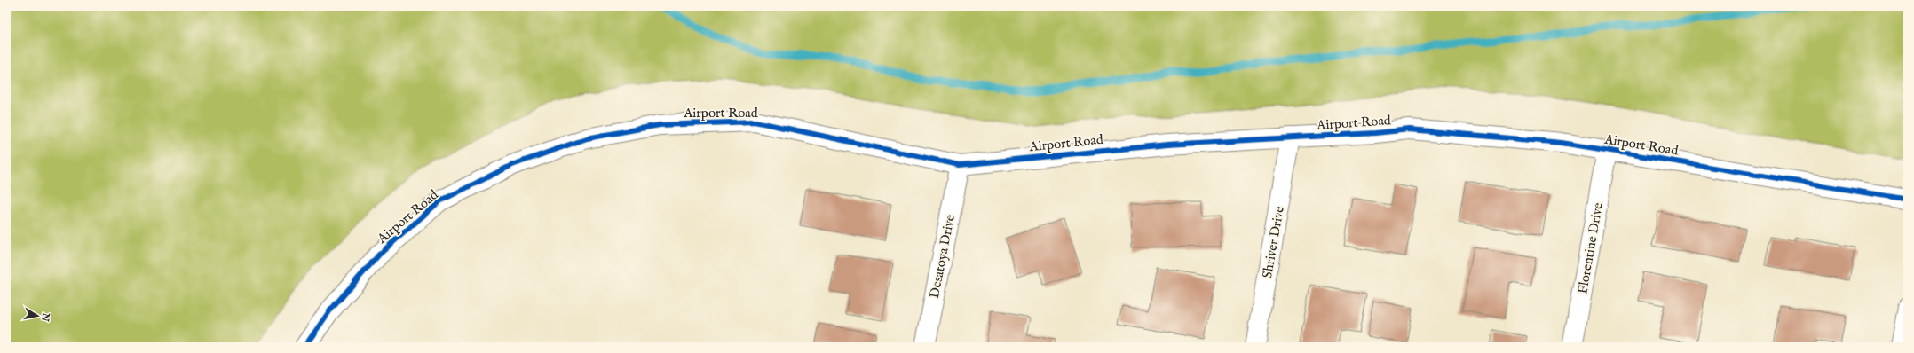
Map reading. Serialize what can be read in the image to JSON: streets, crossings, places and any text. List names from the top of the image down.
{
  "streets": {
    "street": [
      "Airport Road",
      "Shriver Drive",
      "Florentine Drive",
      "Desatoya Drive"
    ]
  },
  "crossings": [
    ["Airport Road", "Shriver Drive"],
    ["Airport Road", "Florentine Drive"],
    ["Airport Road", "Desatoya Drive"]
  ],
  "north": "right"
}
